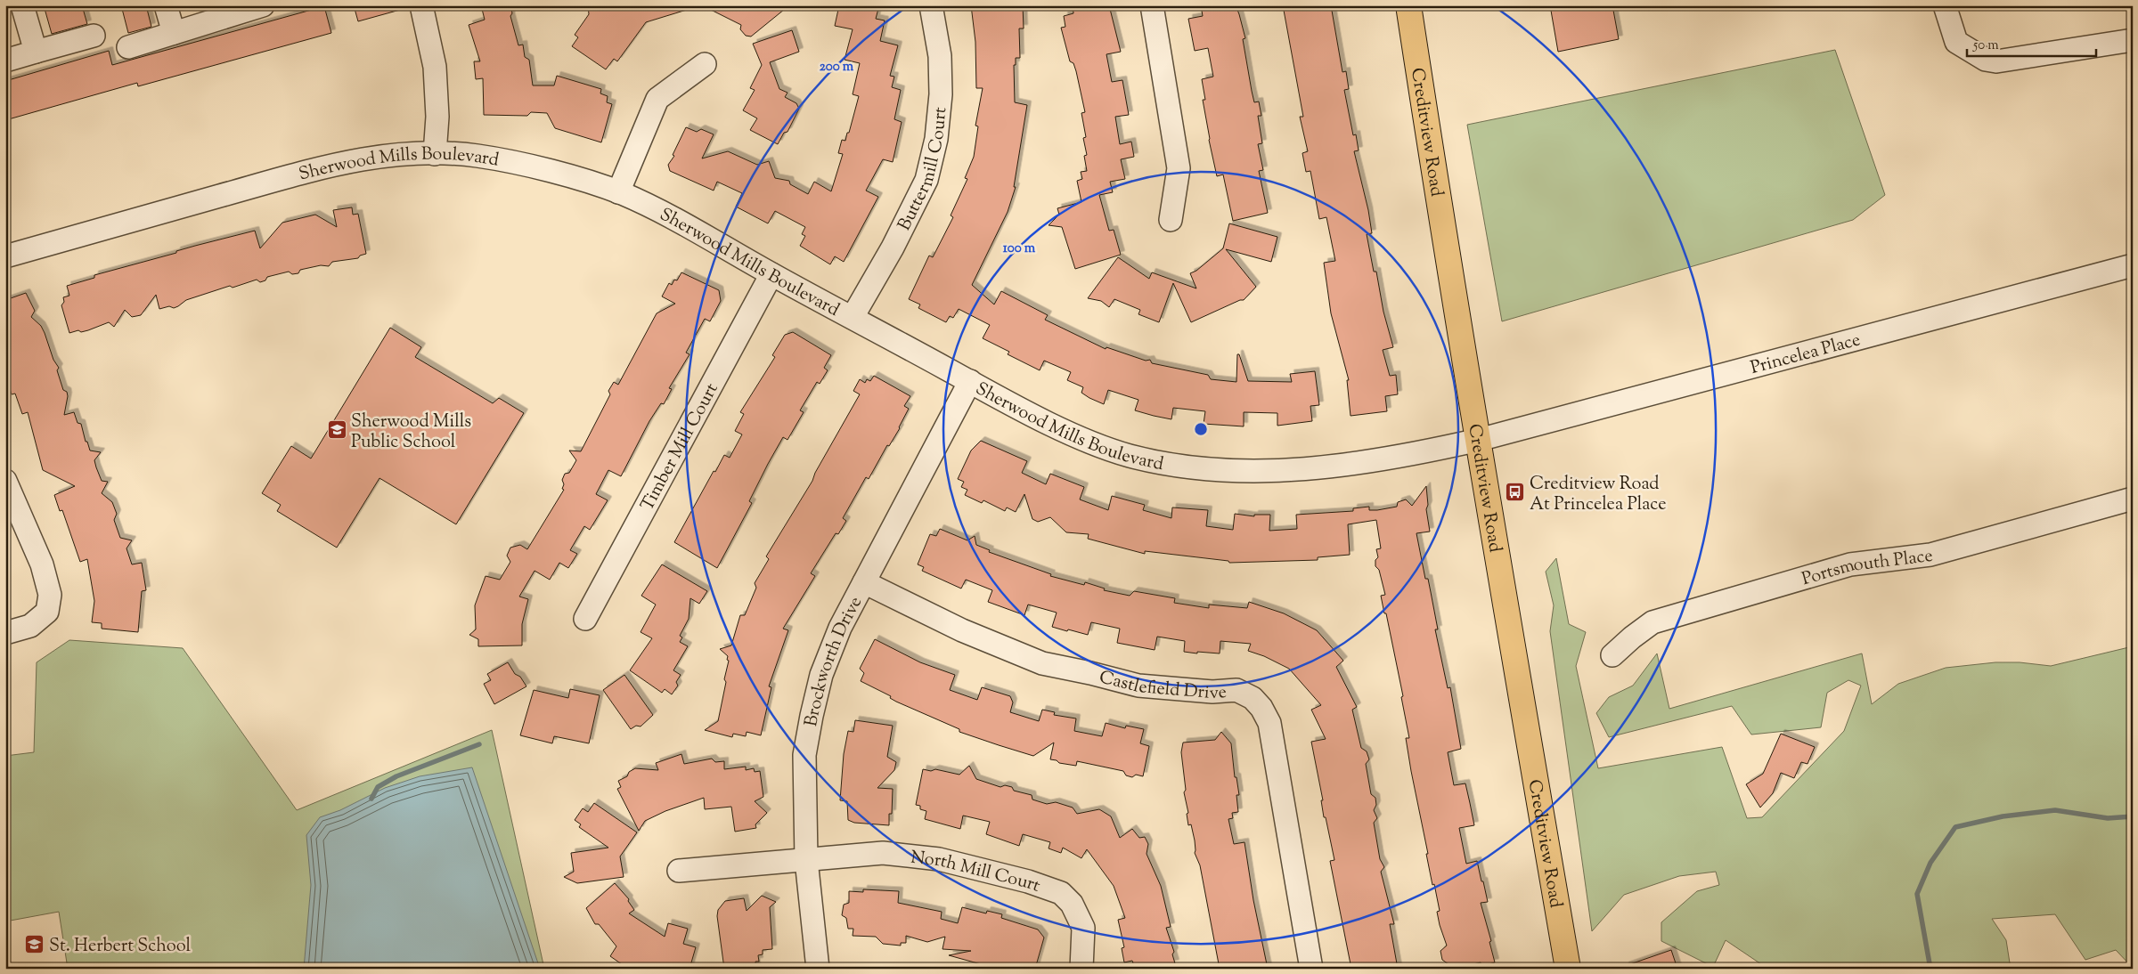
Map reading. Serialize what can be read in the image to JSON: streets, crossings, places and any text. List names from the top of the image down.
{
  "streets": {
    "main road": ["Creditview Road"],
    "street": [
      "Buttermill Court",
      "Sherwood Mills Boulevard",
      "Princelea Place",
      "Timber Mill Court",
      "Portsmouth Place",
      "Brockworth Drive",
      "Castlefield Drive",
      "North Mill Court"
    ]
  },
  "crossings": [
    ["Creditview Road", "Sherwood Mills Boulevard"],
    ["Creditview Road", "Princelea Place"],
    ["Buttermill Court", "Sherwood Mills Boulevard"],
    ["Sherwood Mills Boulevard", "Princelea Place"],
    ["Sherwood Mills Boulevard", "Timber Mill Court"],
    ["Sherwood Mills Boulevard", "Brockworth Drive"],
    ["Brockworth Drive", "Castlefield Drive"],
    ["Brockworth Drive", "North Mill Court"]
  ],
  "places": {
    "school or university": ["Sherwood Mills Public School", "St. Herbert School"],
    "bus stop": ["Creditview Road At Princelea Place"]
  },
  "scale_bar": "50 m",
  "rings": ["200 m", "100 m"]
}
